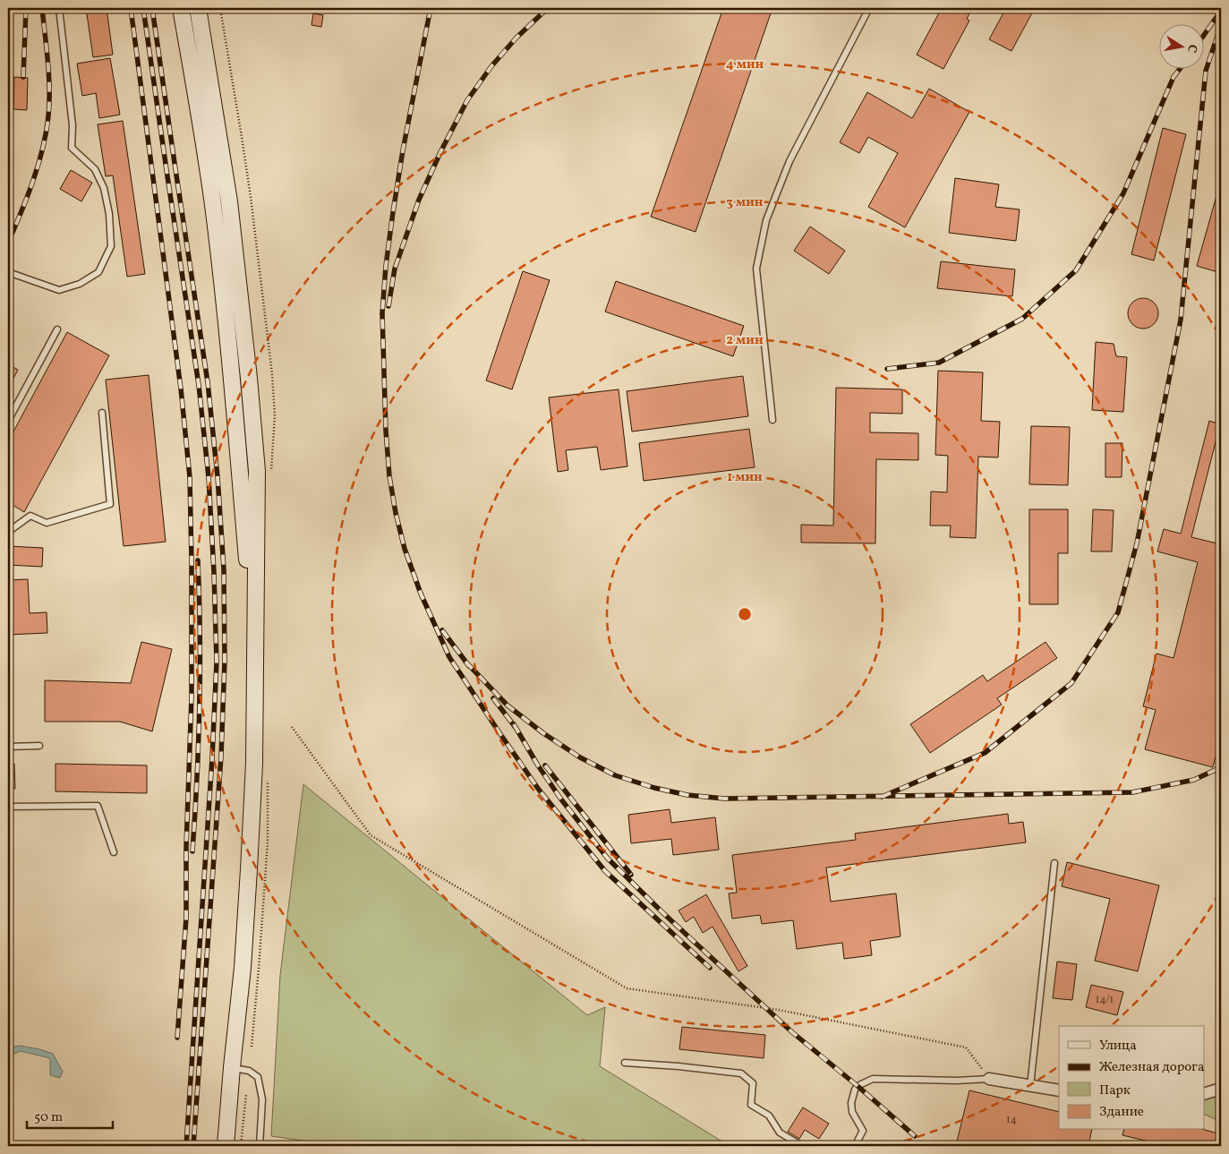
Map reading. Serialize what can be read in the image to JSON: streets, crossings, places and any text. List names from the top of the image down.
{
  "house_numbers": ["14/1", "14"],
  "legend": [
    "Улица",
    "Железная дорога",
    "Парк",
    "Здание"
  ],
  "scale_bar": "50 m",
  "north": "right",
  "rings": [
    "4 мин",
    "3 мин",
    "2 мин",
    "1 мин"
  ]
}
